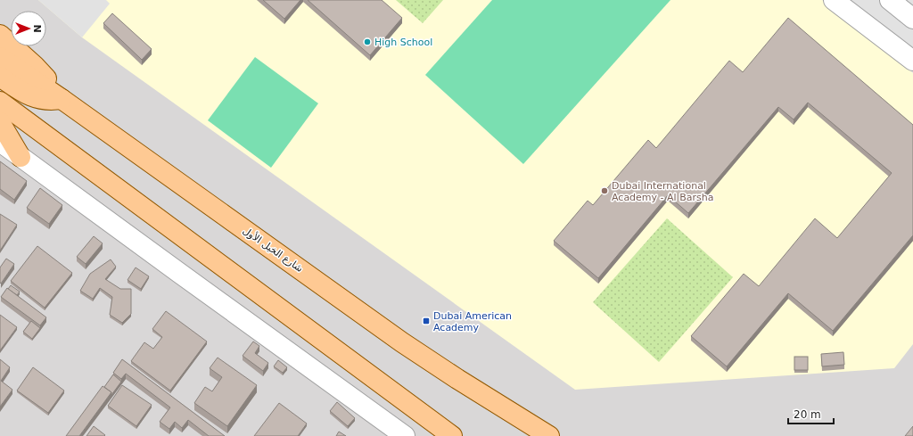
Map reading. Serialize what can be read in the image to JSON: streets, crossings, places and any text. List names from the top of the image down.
{
  "streets": {
    "main road": ["شارع الخيل الأول"]
  },
  "places": {
    "other": ["High School", "Dubai International Academy - Al Barsha"],
    "transit": ["Dubai American Academy"]
  },
  "scale_bar": "20 m",
  "north": "right"
}
